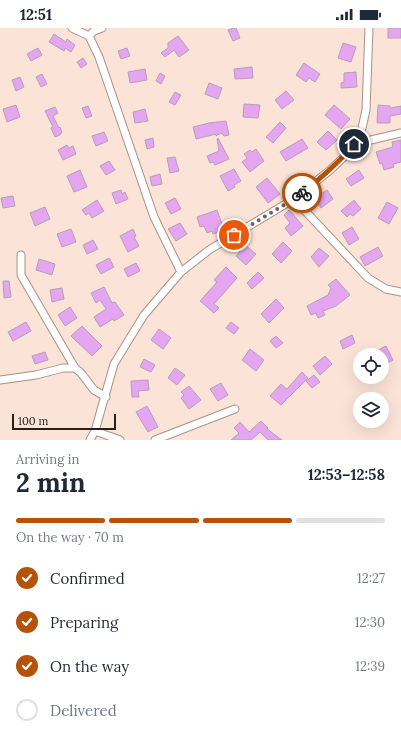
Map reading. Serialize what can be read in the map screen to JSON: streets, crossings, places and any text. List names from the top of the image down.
{
  "scale_bar": "100 m",
  "page": {
    "status": "12:51",
    "scale": "100 m",
    "heading": ["2 min", "Arriving in", "12:53–12:58"],
    "bar": "On the way · 70 m",
    "list": [
      ["Confirmed", "12:27"],
      ["Preparing", "12:30"],
      ["On the way", "12:39"],
      "Delivered"
    ]
  }
}
